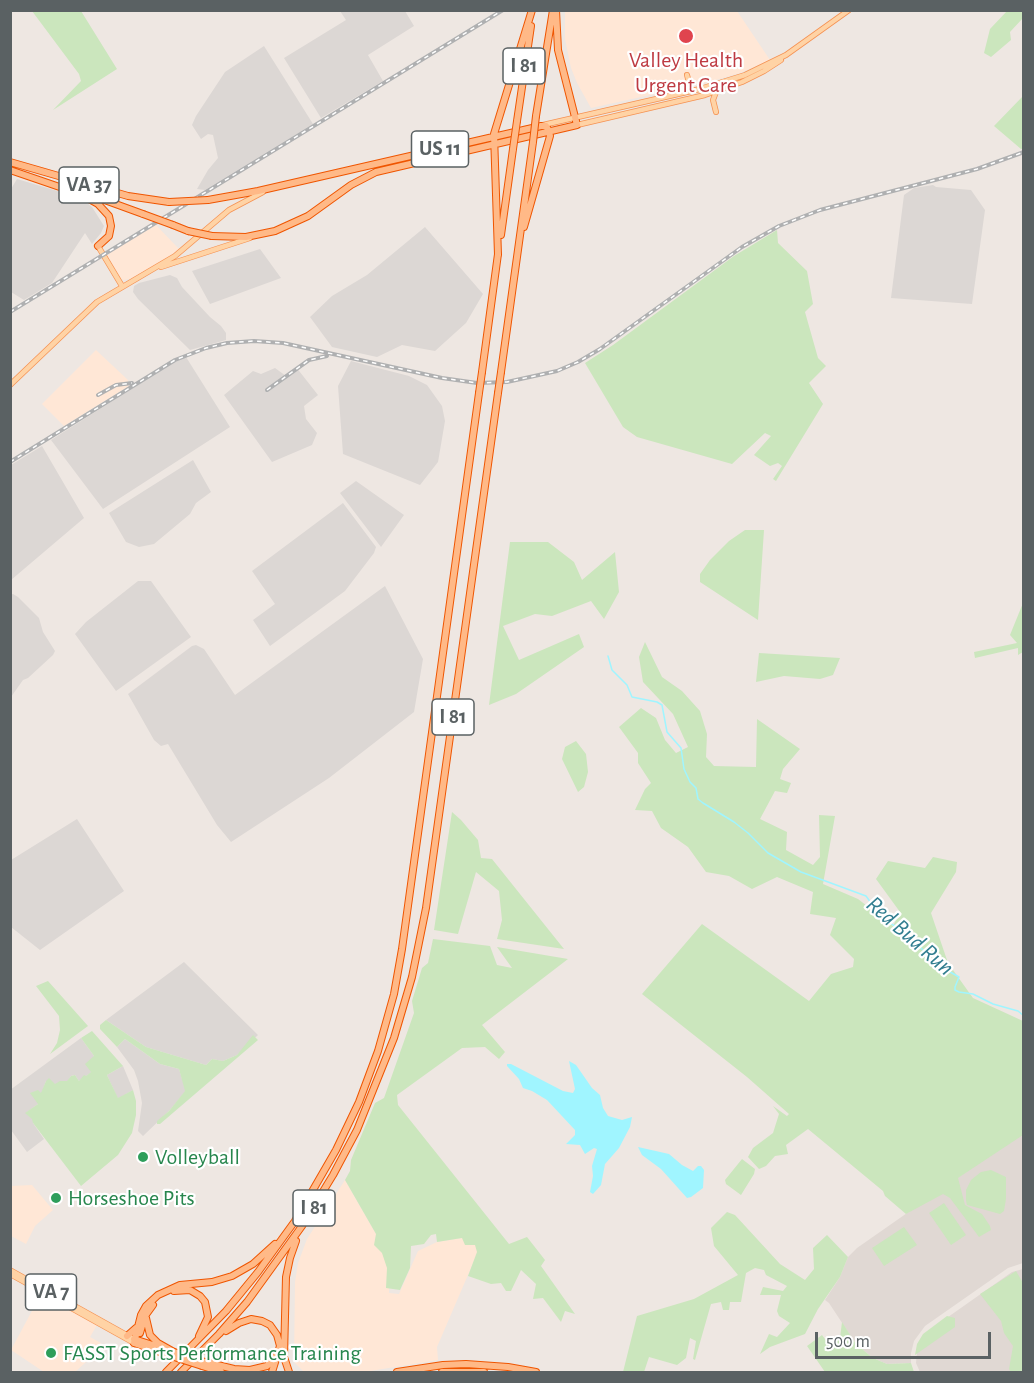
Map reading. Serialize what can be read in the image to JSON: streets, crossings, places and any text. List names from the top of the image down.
{
  "streets": {
    "highway": [
      "I 81",
      "US 11",
      "VA 37",
      "VA 7"
    ]
  },
  "crossings": [
    ["US 11", "VA 37"]
  ],
  "water": ["Red Bud Run"],
  "places": [
    "Valley Health Urgent Care",
    "Volleyball",
    "Horseshoe Pits",
    "FASST Sports Performance Training"
  ],
  "scale_bar": "500 m"
}
